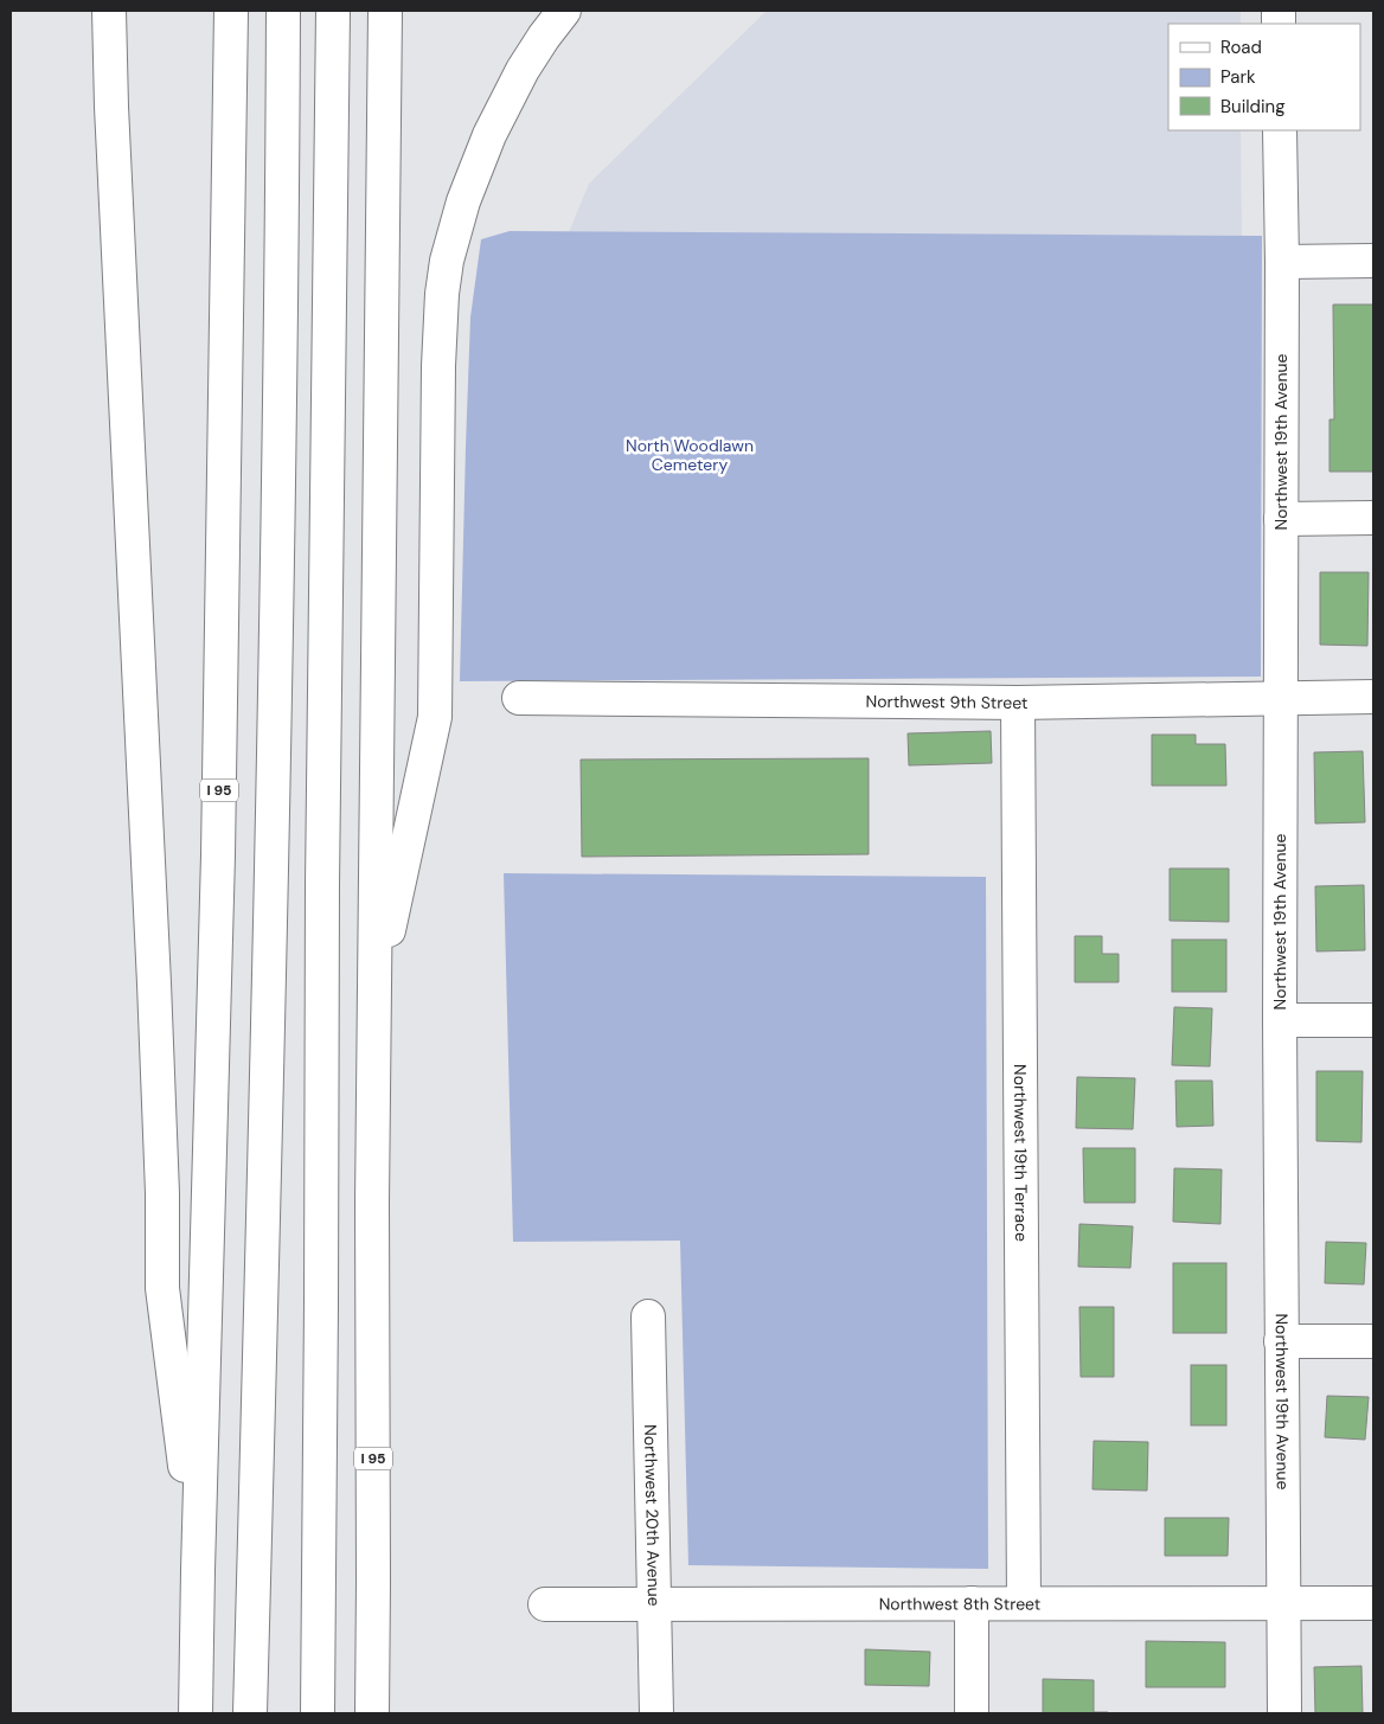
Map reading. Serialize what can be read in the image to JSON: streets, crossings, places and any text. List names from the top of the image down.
{
  "streets": {
    "main road": [
      "Northwest 19th Avenue",
      "Northwest 9th Street",
      "I 95",
      "Northwest 19th Terrace",
      "Northwest 20th Avenue",
      "Northwest 8th Street"
    ]
  },
  "crossings": [
    ["Northwest 19th Avenue", "Northwest 9th Street"],
    ["Northwest 19th Avenue", "Northwest 8th Street"],
    ["Northwest 9th Street", "Northwest 19th Terrace"],
    ["Northwest 19th Terrace", "Northwest 8th Street"],
    ["Northwest 20th Avenue", "Northwest 8th Street"]
  ],
  "parks": ["North Woodlawn Cemetery"],
  "legend": ["Road", "Park", "Building"]
}
